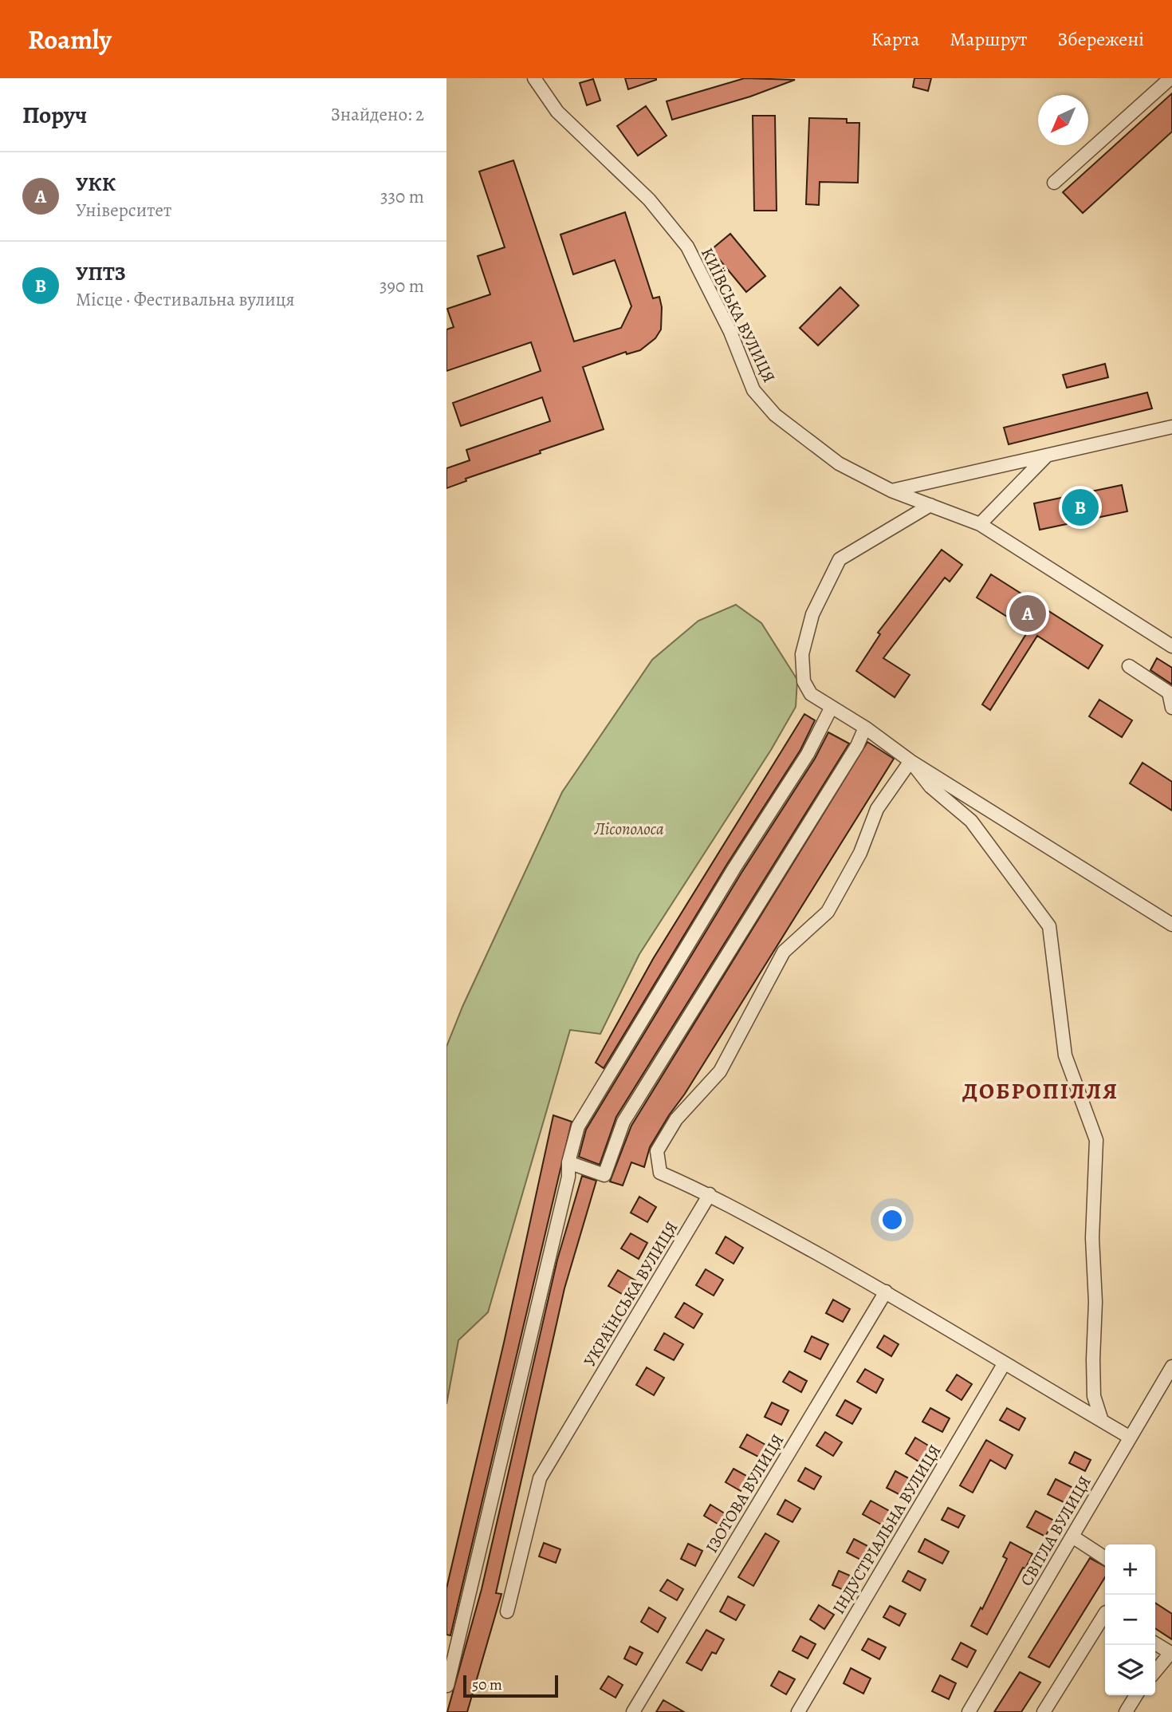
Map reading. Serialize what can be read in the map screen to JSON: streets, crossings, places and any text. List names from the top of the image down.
{
  "streets": {
    "street": [
      "КИЇВСЬКА ВУЛИЦЯ",
      "УКРАЇНСЬКА ВУЛИЦЯ",
      "ІЗОТОВА ВУЛИЦЯ",
      "ІНДУСТРІАЛЬНА ВУЛИЦЯ",
      "СВІТЛА ВУЛИЦЯ"
    ]
  },
  "districts": ["ДОБРОПІЛЛЯ"],
  "parks": ["Лісополоса"],
  "scale_bar": "50 m",
  "north": "bottom left",
  "page": {
    "header": "Roamly",
    "nav": ["Карта", "Маршрут", "Збережені"],
    "heading": ["Поруч", "Знайдено: 2"],
    "list": [
      {
        "mark": "A",
        "name": "УКК",
        "note": "Університет",
        "value": "330 m"
      },
      {
        "mark": "B",
        "name": "УПТЗ",
        "note": "Місце · Фестивальна вулиця",
        "value": "390 m"
      }
    ],
    "pins": ["B", "A"],
    "map_buttons": ["+", "−"],
    "scale": "50 m"
  }
}
